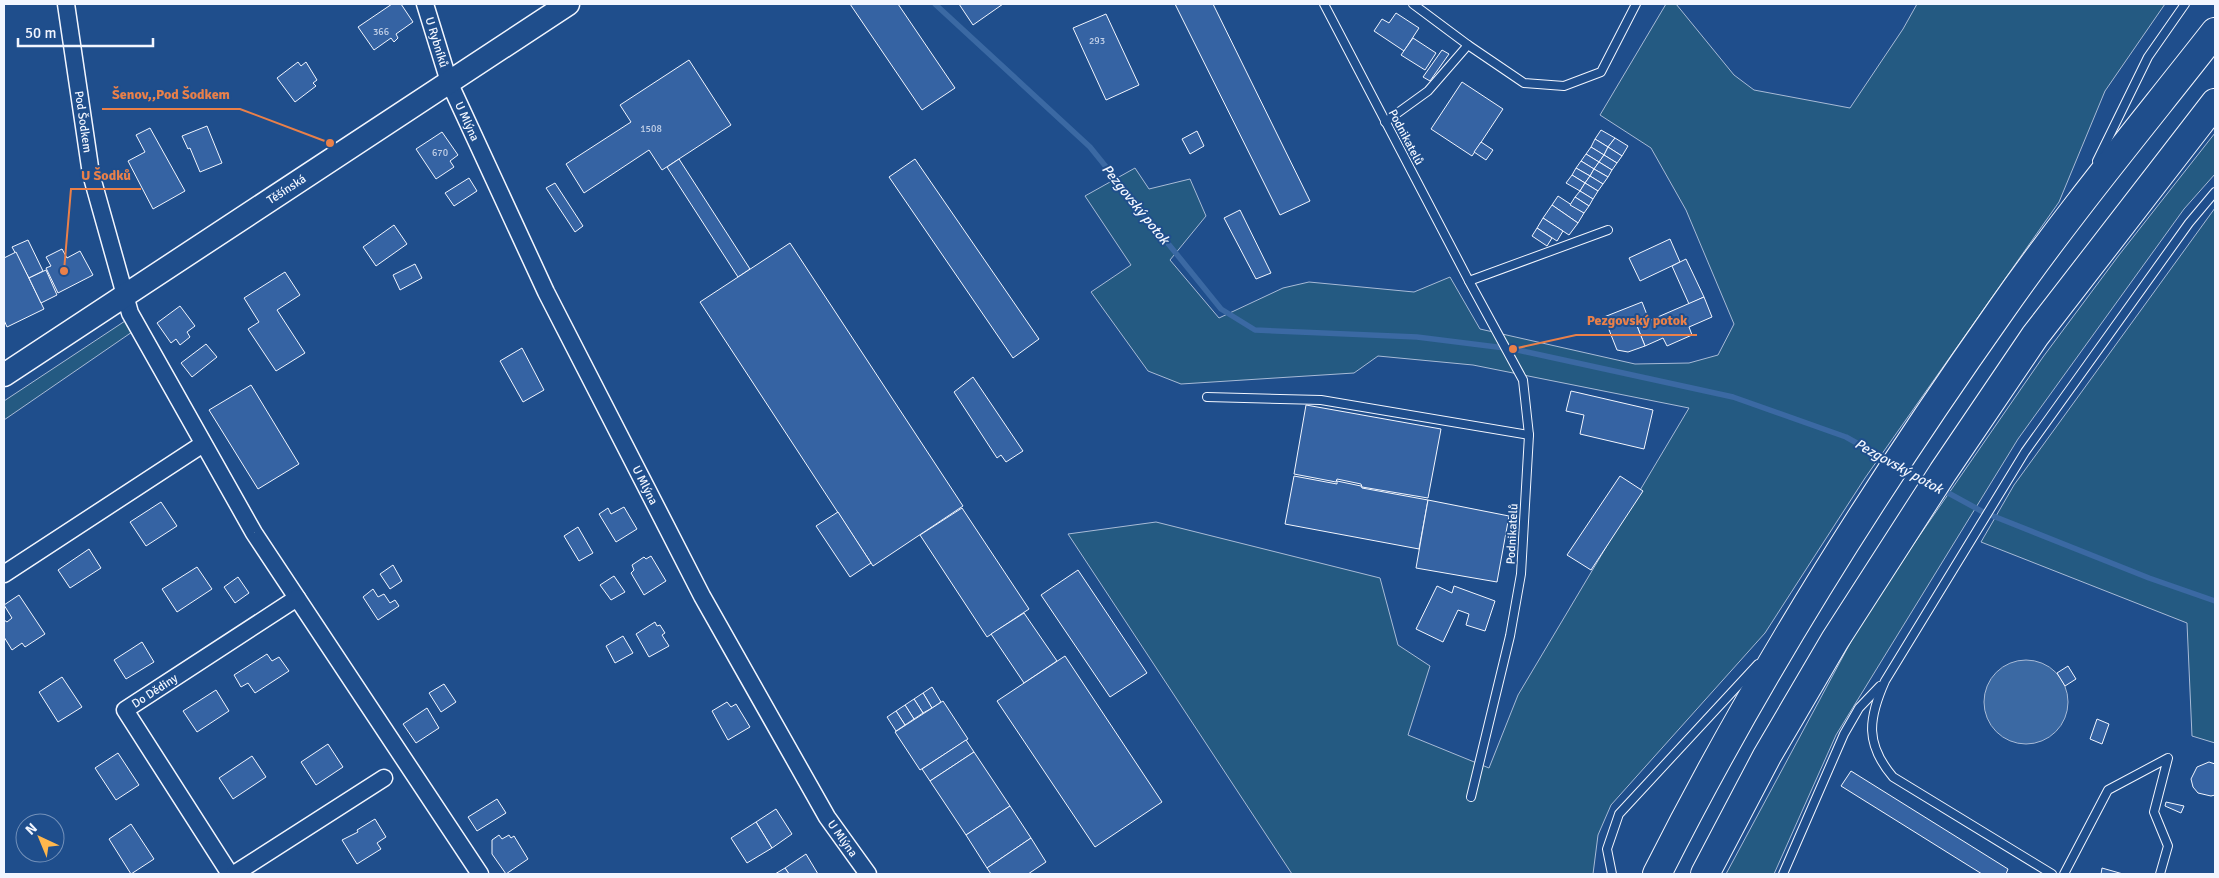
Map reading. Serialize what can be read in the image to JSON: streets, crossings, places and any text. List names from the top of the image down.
{
  "streets": {
    "main road": ["Těšínská"],
    "street": [
      "U Rybníků",
      "Pod Šodkem",
      "U Mlýna",
      "Do Dědiny"
    ],
    "lane": ["Podnikatelů"]
  },
  "crossings": [
    ["U Rybníků", "U Mlýna"],
    ["U Rybníků", "Těšínská"],
    ["Pod Šodkem", "Těšínská"],
    ["U Mlýna", "Těšínská"]
  ],
  "water": ["Pezgovský potok"],
  "places": ["Šenov,,Pod Šodkem", "U Šodků", "Pezgovský potok"],
  "house_numbers": [
    "366",
    "293",
    "1508",
    "670"
  ],
  "scale_bar": "50 m",
  "north": "top left"
}
